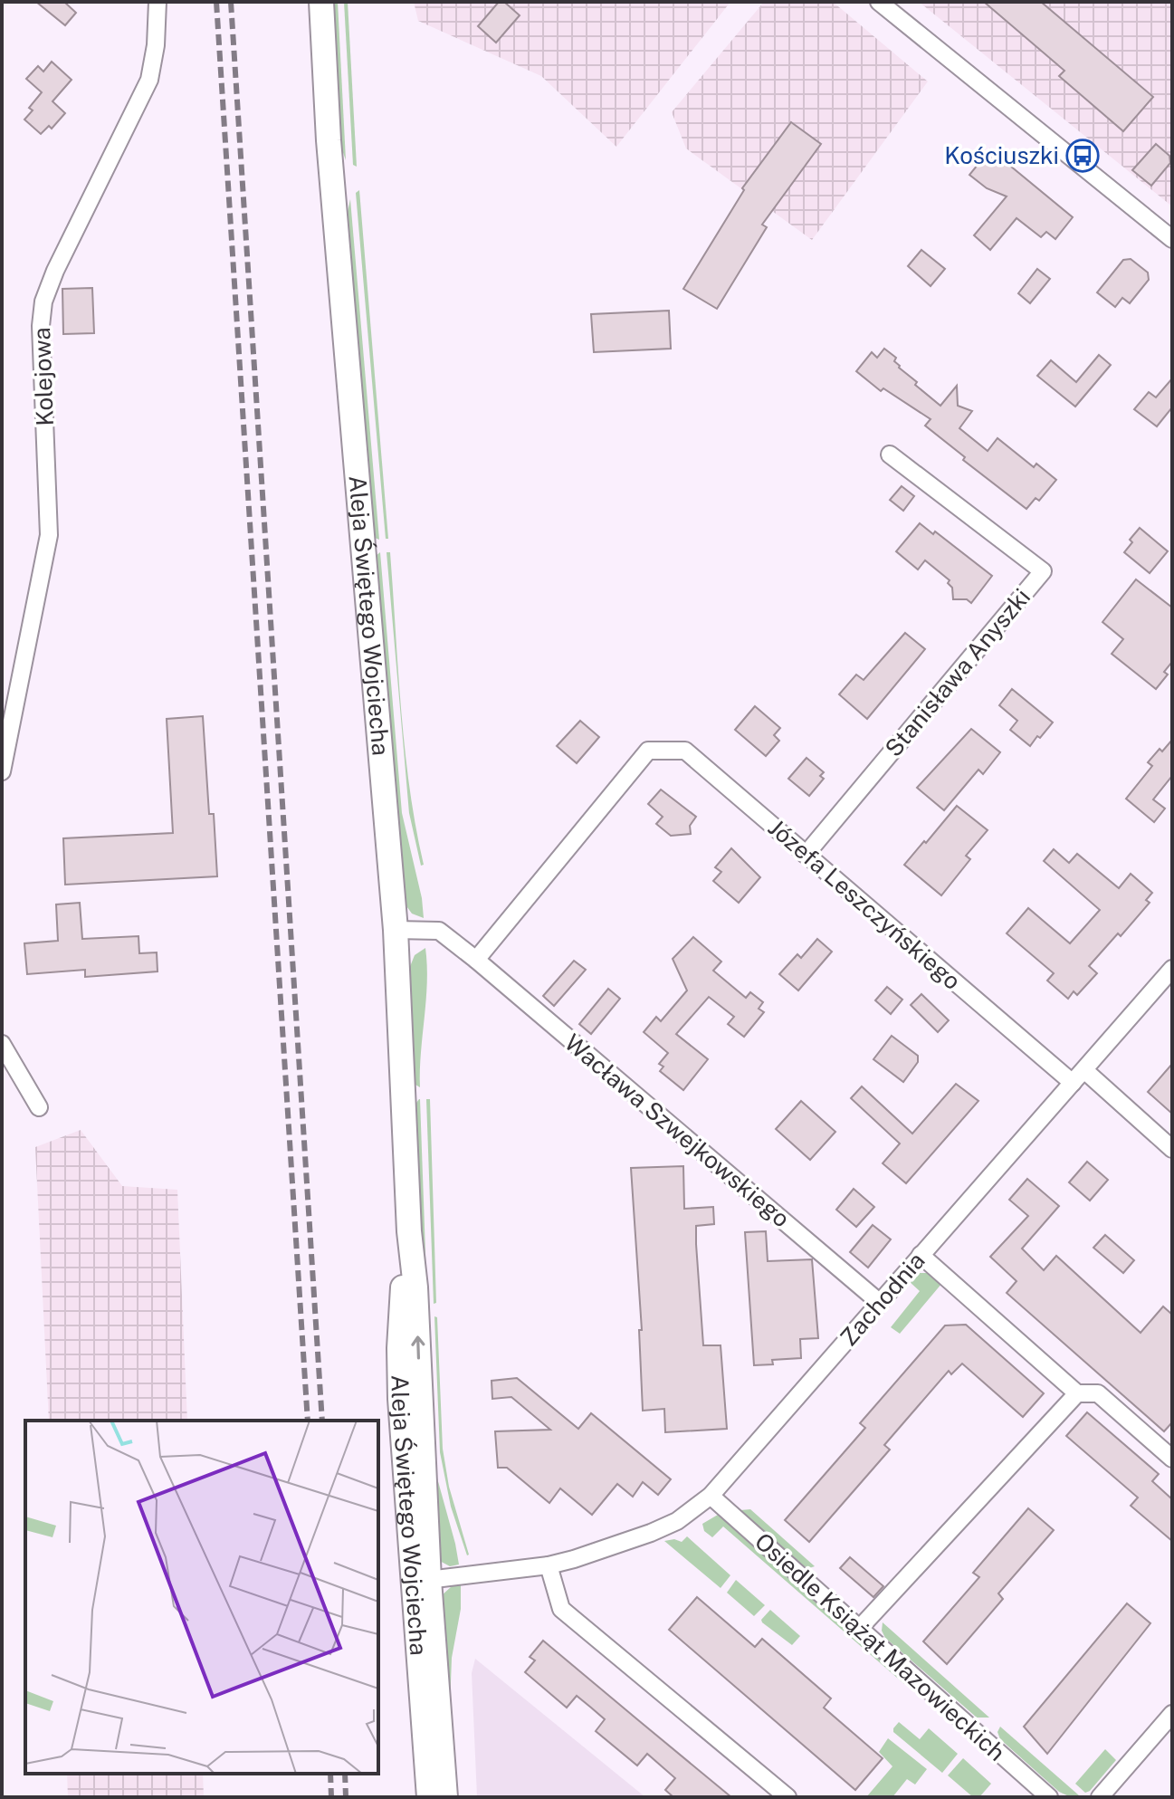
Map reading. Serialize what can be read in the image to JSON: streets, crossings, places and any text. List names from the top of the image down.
{
  "streets": {
    "street": [
      "Kolejowa",
      "Aleja Świętego Wojciecha",
      "Stanisława Anyszki",
      "Józefa Leszczyńskiego",
      "Wacława Szwejkowskiego",
      "Zachodnia",
      "Osiedle Książąt Mazowieckich"
    ]
  },
  "crossings": [
    ["Aleja Świętego Wojciecha", "Wacława Szwejkowskiego"],
    ["Aleja Świętego Wojciecha", "Zachodnia"],
    ["Stanisława Anyszki", "Józefa Leszczyńskiego"],
    ["Józefa Leszczyńskiego", "Wacława Szwejkowskiego"],
    ["Józefa Leszczyńskiego", "Zachodnia"],
    ["Wacława Szwejkowskiego", "Zachodnia"],
    ["Zachodnia", "Osiedle Książąt Mazowieckich"]
  ],
  "places": {
    "bus stop": ["Kościuszki"]
  }
}
